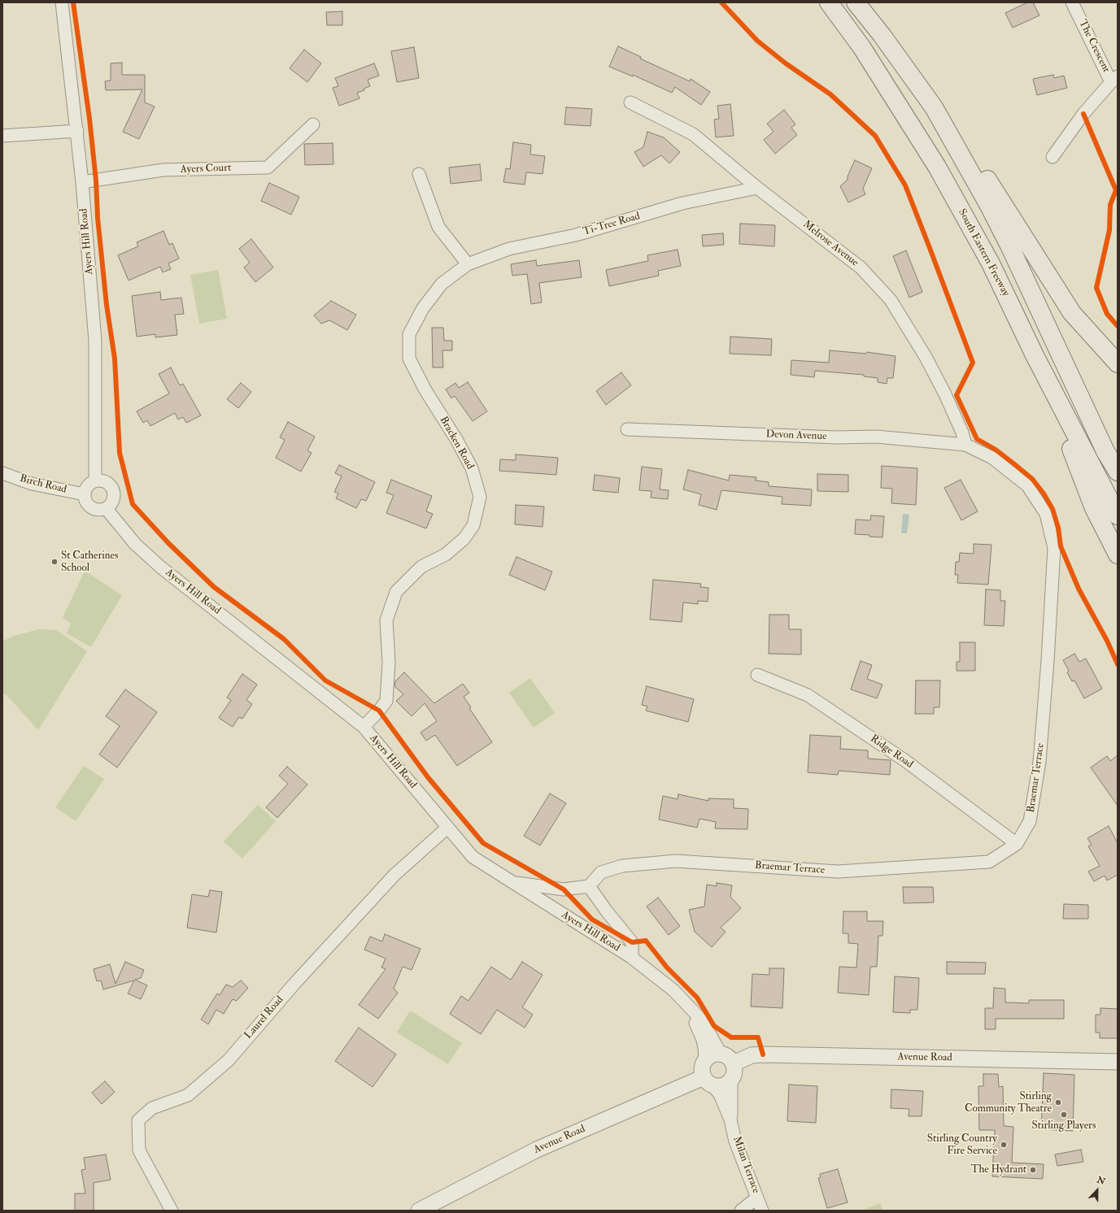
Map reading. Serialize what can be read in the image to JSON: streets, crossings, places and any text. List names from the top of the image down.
{
  "streets": {
    "highway": ["South Eastern Freeway"],
    "street": [
      "The Crescent",
      "Ayers Court",
      "Ti-Tree Road",
      "Ayers Hill Road",
      "Melrose Avenue",
      "Devon Avenue",
      "Bracken Road",
      "Birch Road",
      "Ridge Road",
      "Braemar Terrace",
      "Laurel Road",
      "Avenue Road",
      "Milan Terrace"
    ]
  },
  "crossings": [
    ["Ayers Court", "Ayers Hill Road"],
    ["Ti-Tree Road", "Melrose Avenue"],
    ["Ti-Tree Road", "Bracken Road"],
    ["Ayers Hill Road", "Bracken Road"],
    ["Ayers Hill Road", "Birch Road"],
    ["Ayers Hill Road", "Laurel Road"],
    ["Ayers Hill Road", "Avenue Road"],
    ["Ayers Hill Road", "Milan Terrace"],
    ["Melrose Avenue", "Devon Avenue"],
    ["Melrose Avenue", "Braemar Terrace"],
    ["Devon Avenue", "Braemar Terrace"],
    ["Ridge Road", "Braemar Terrace"],
    ["Avenue Road", "Milan Terrace"]
  ],
  "places": [
    "St Catherines School",
    "Stirling Community Theatre",
    "Stirling Players",
    "Stirling Country Fire Service",
    "The Hydrant"
  ],
  "north": "top"
}
